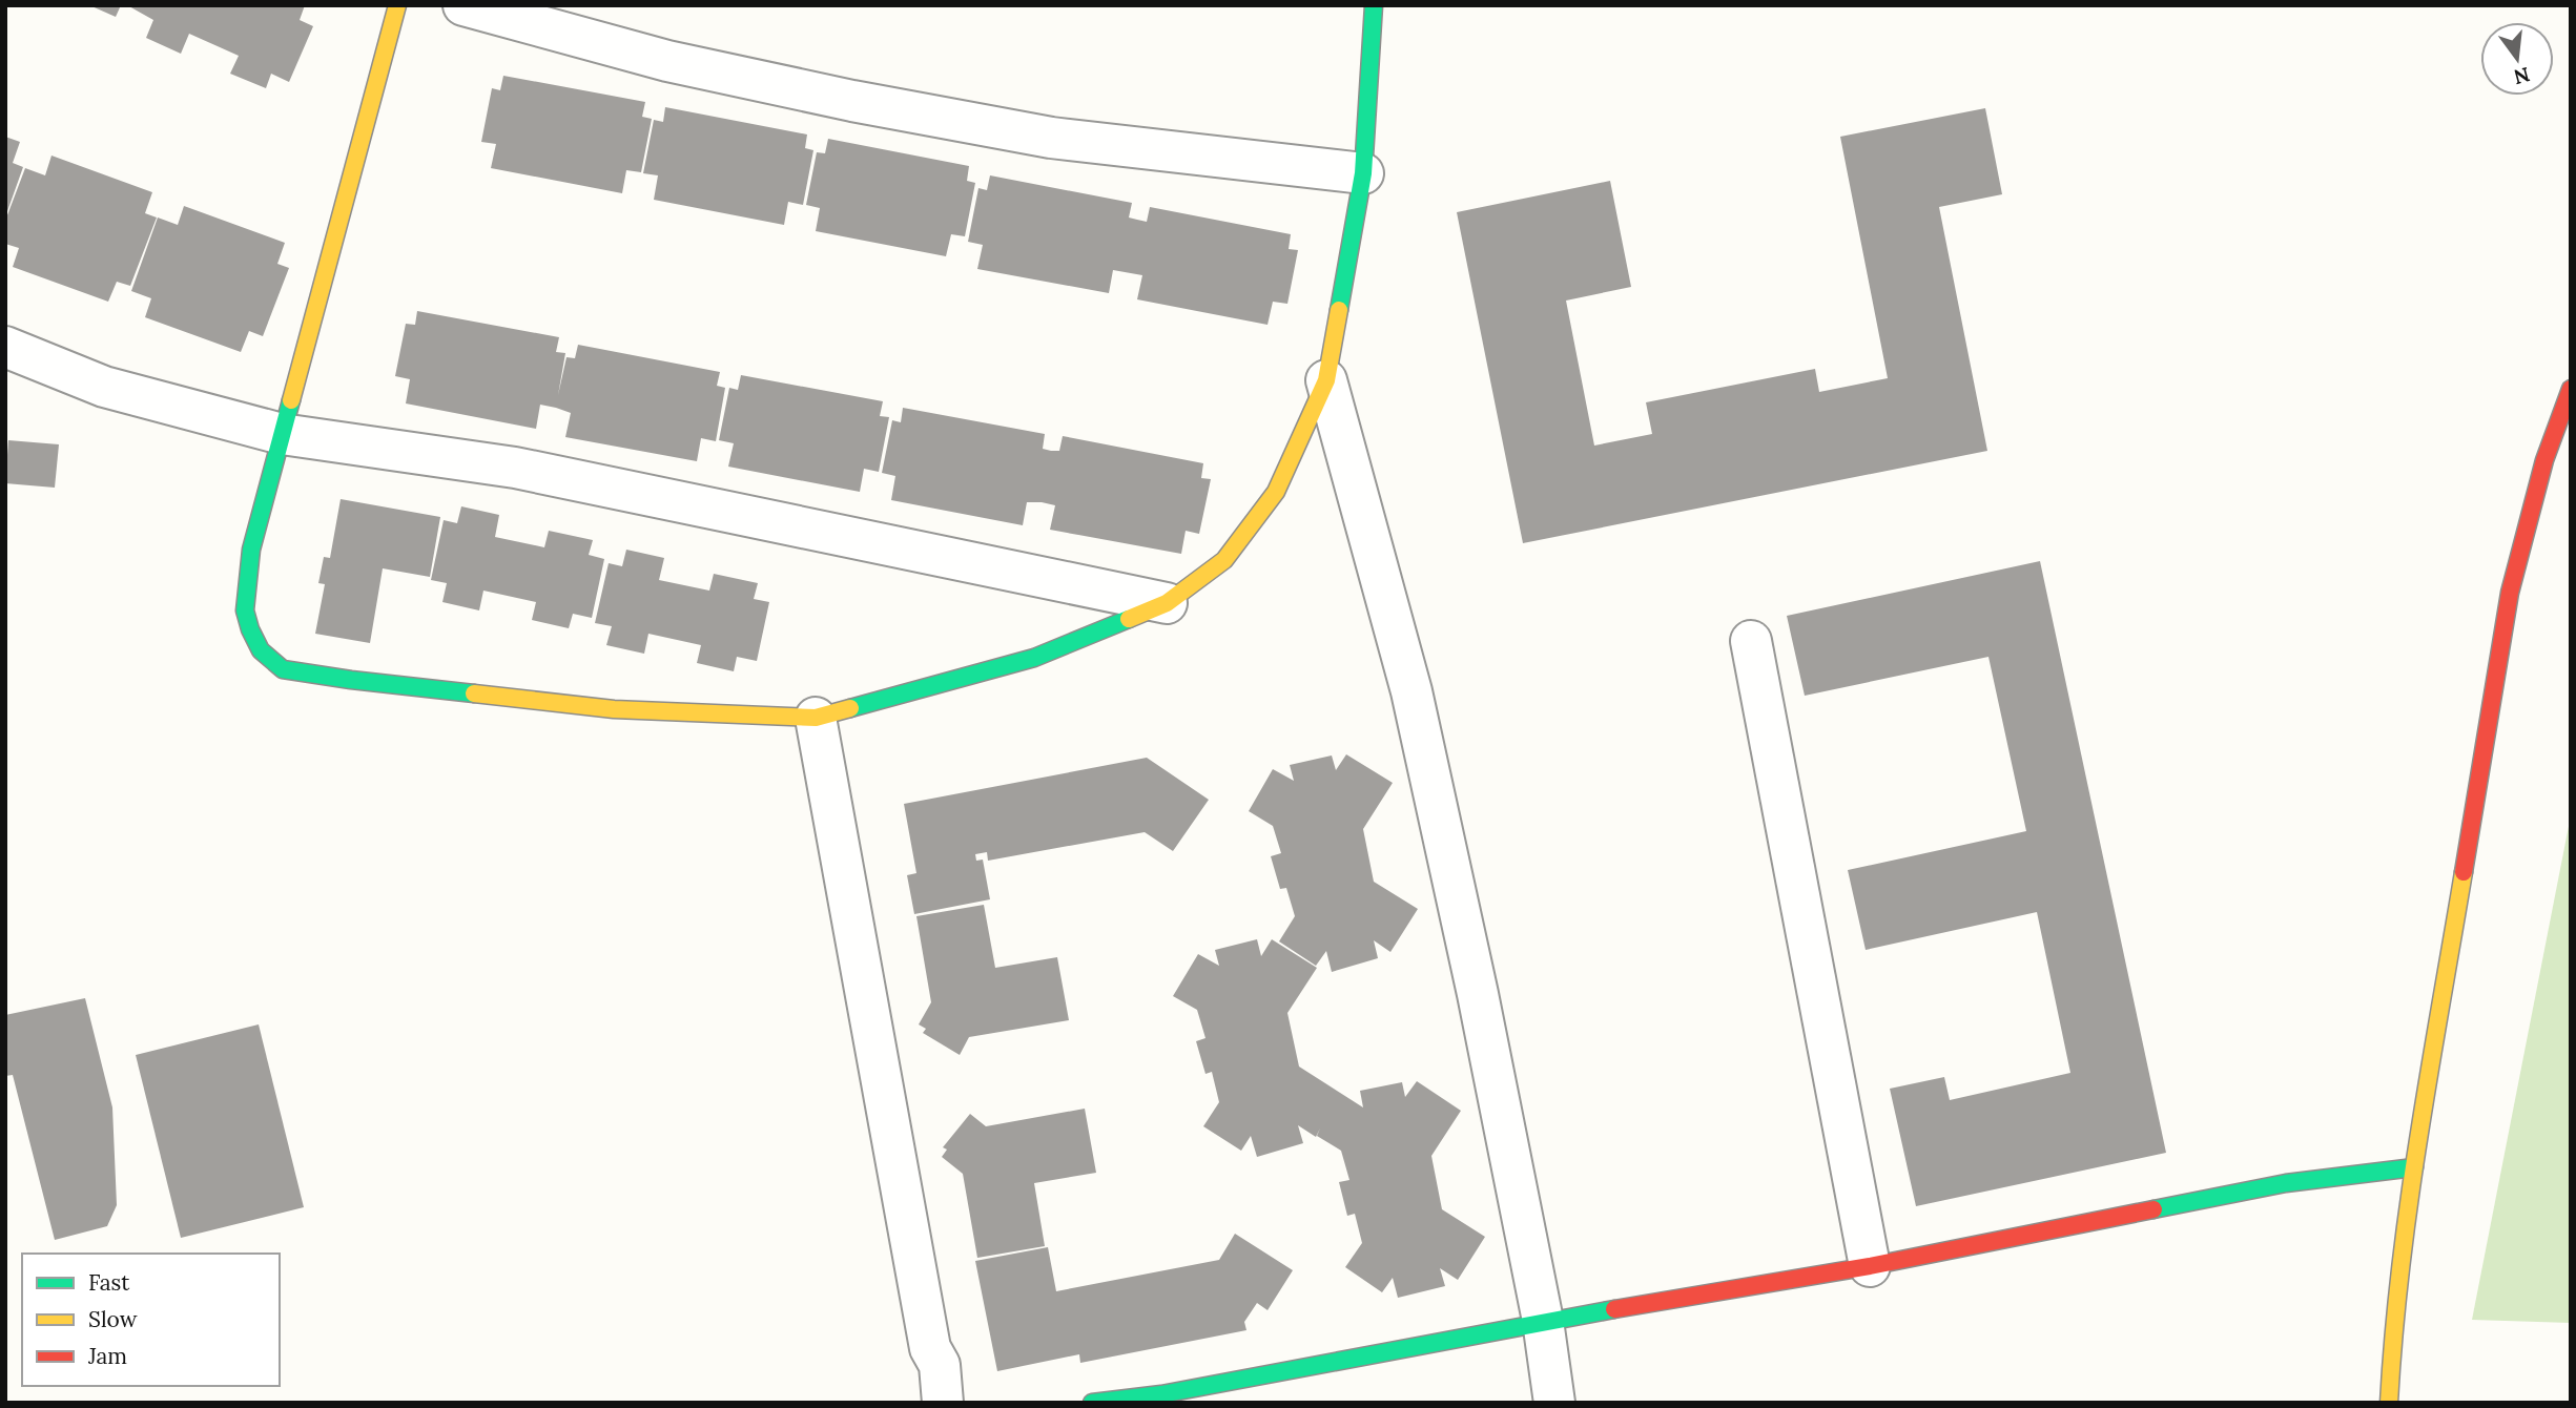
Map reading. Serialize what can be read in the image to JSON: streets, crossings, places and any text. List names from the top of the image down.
{
  "legend": ["Fast", "Slow", "Jam"],
  "north": "bottom"
}
